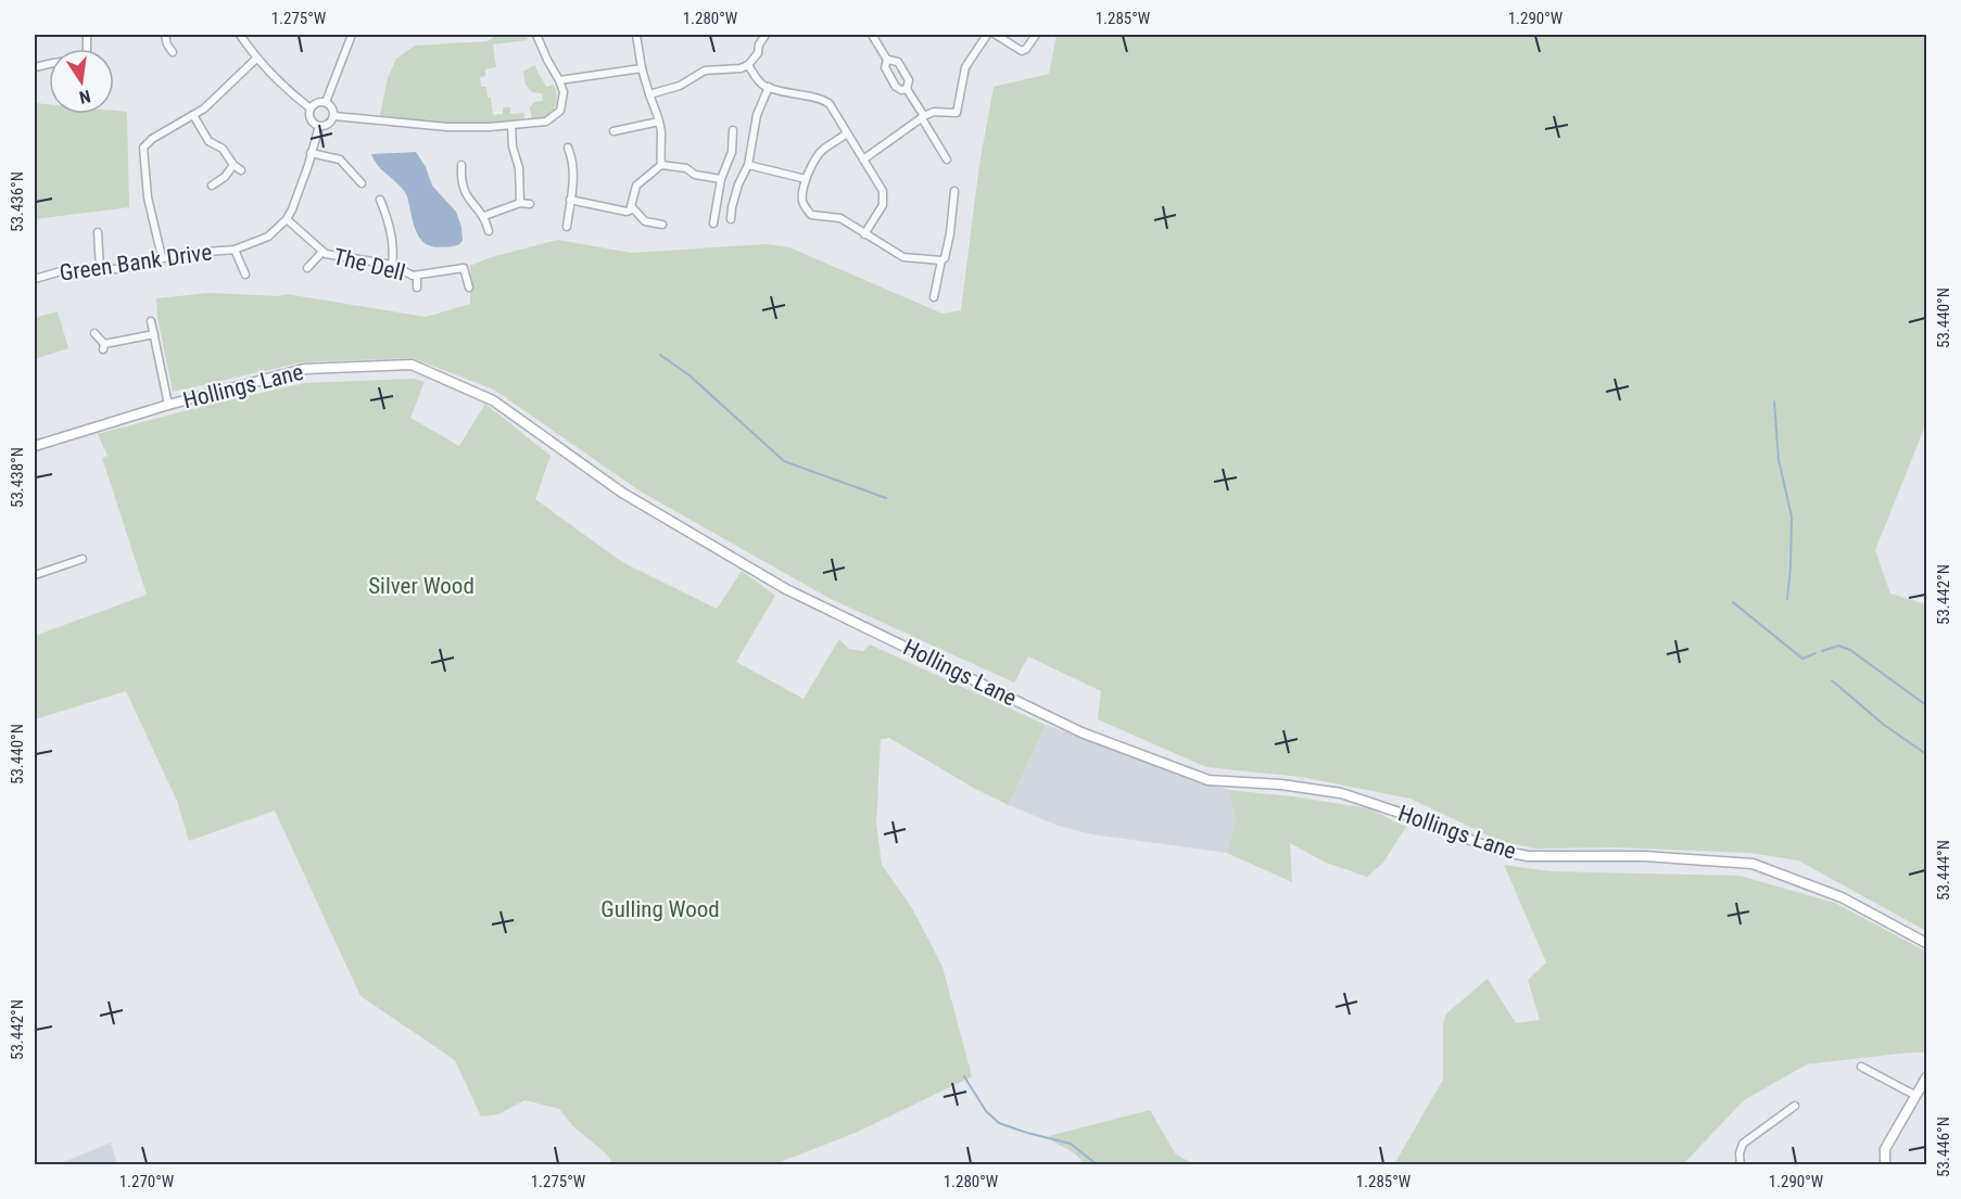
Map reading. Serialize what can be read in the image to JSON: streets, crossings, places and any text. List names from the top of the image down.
{
  "streets": {
    "street": ["Green Bank Drive", "The Dell", "Hollings Lane"]
  },
  "crossings": [
    ["Green Bank Drive", "The Dell"]
  ],
  "parks": ["Silver Wood", "Gulling Wood"],
  "north": "bottom",
  "coordinates": [
    "1.275°W",
    "1.280°W",
    "1.285°W",
    "1.290°W",
    "53.436°N",
    "53.440°N",
    "53.438°N",
    "53.442°N",
    "53.444°N",
    "53.446°N",
    "1.270°W"
  ]
}
